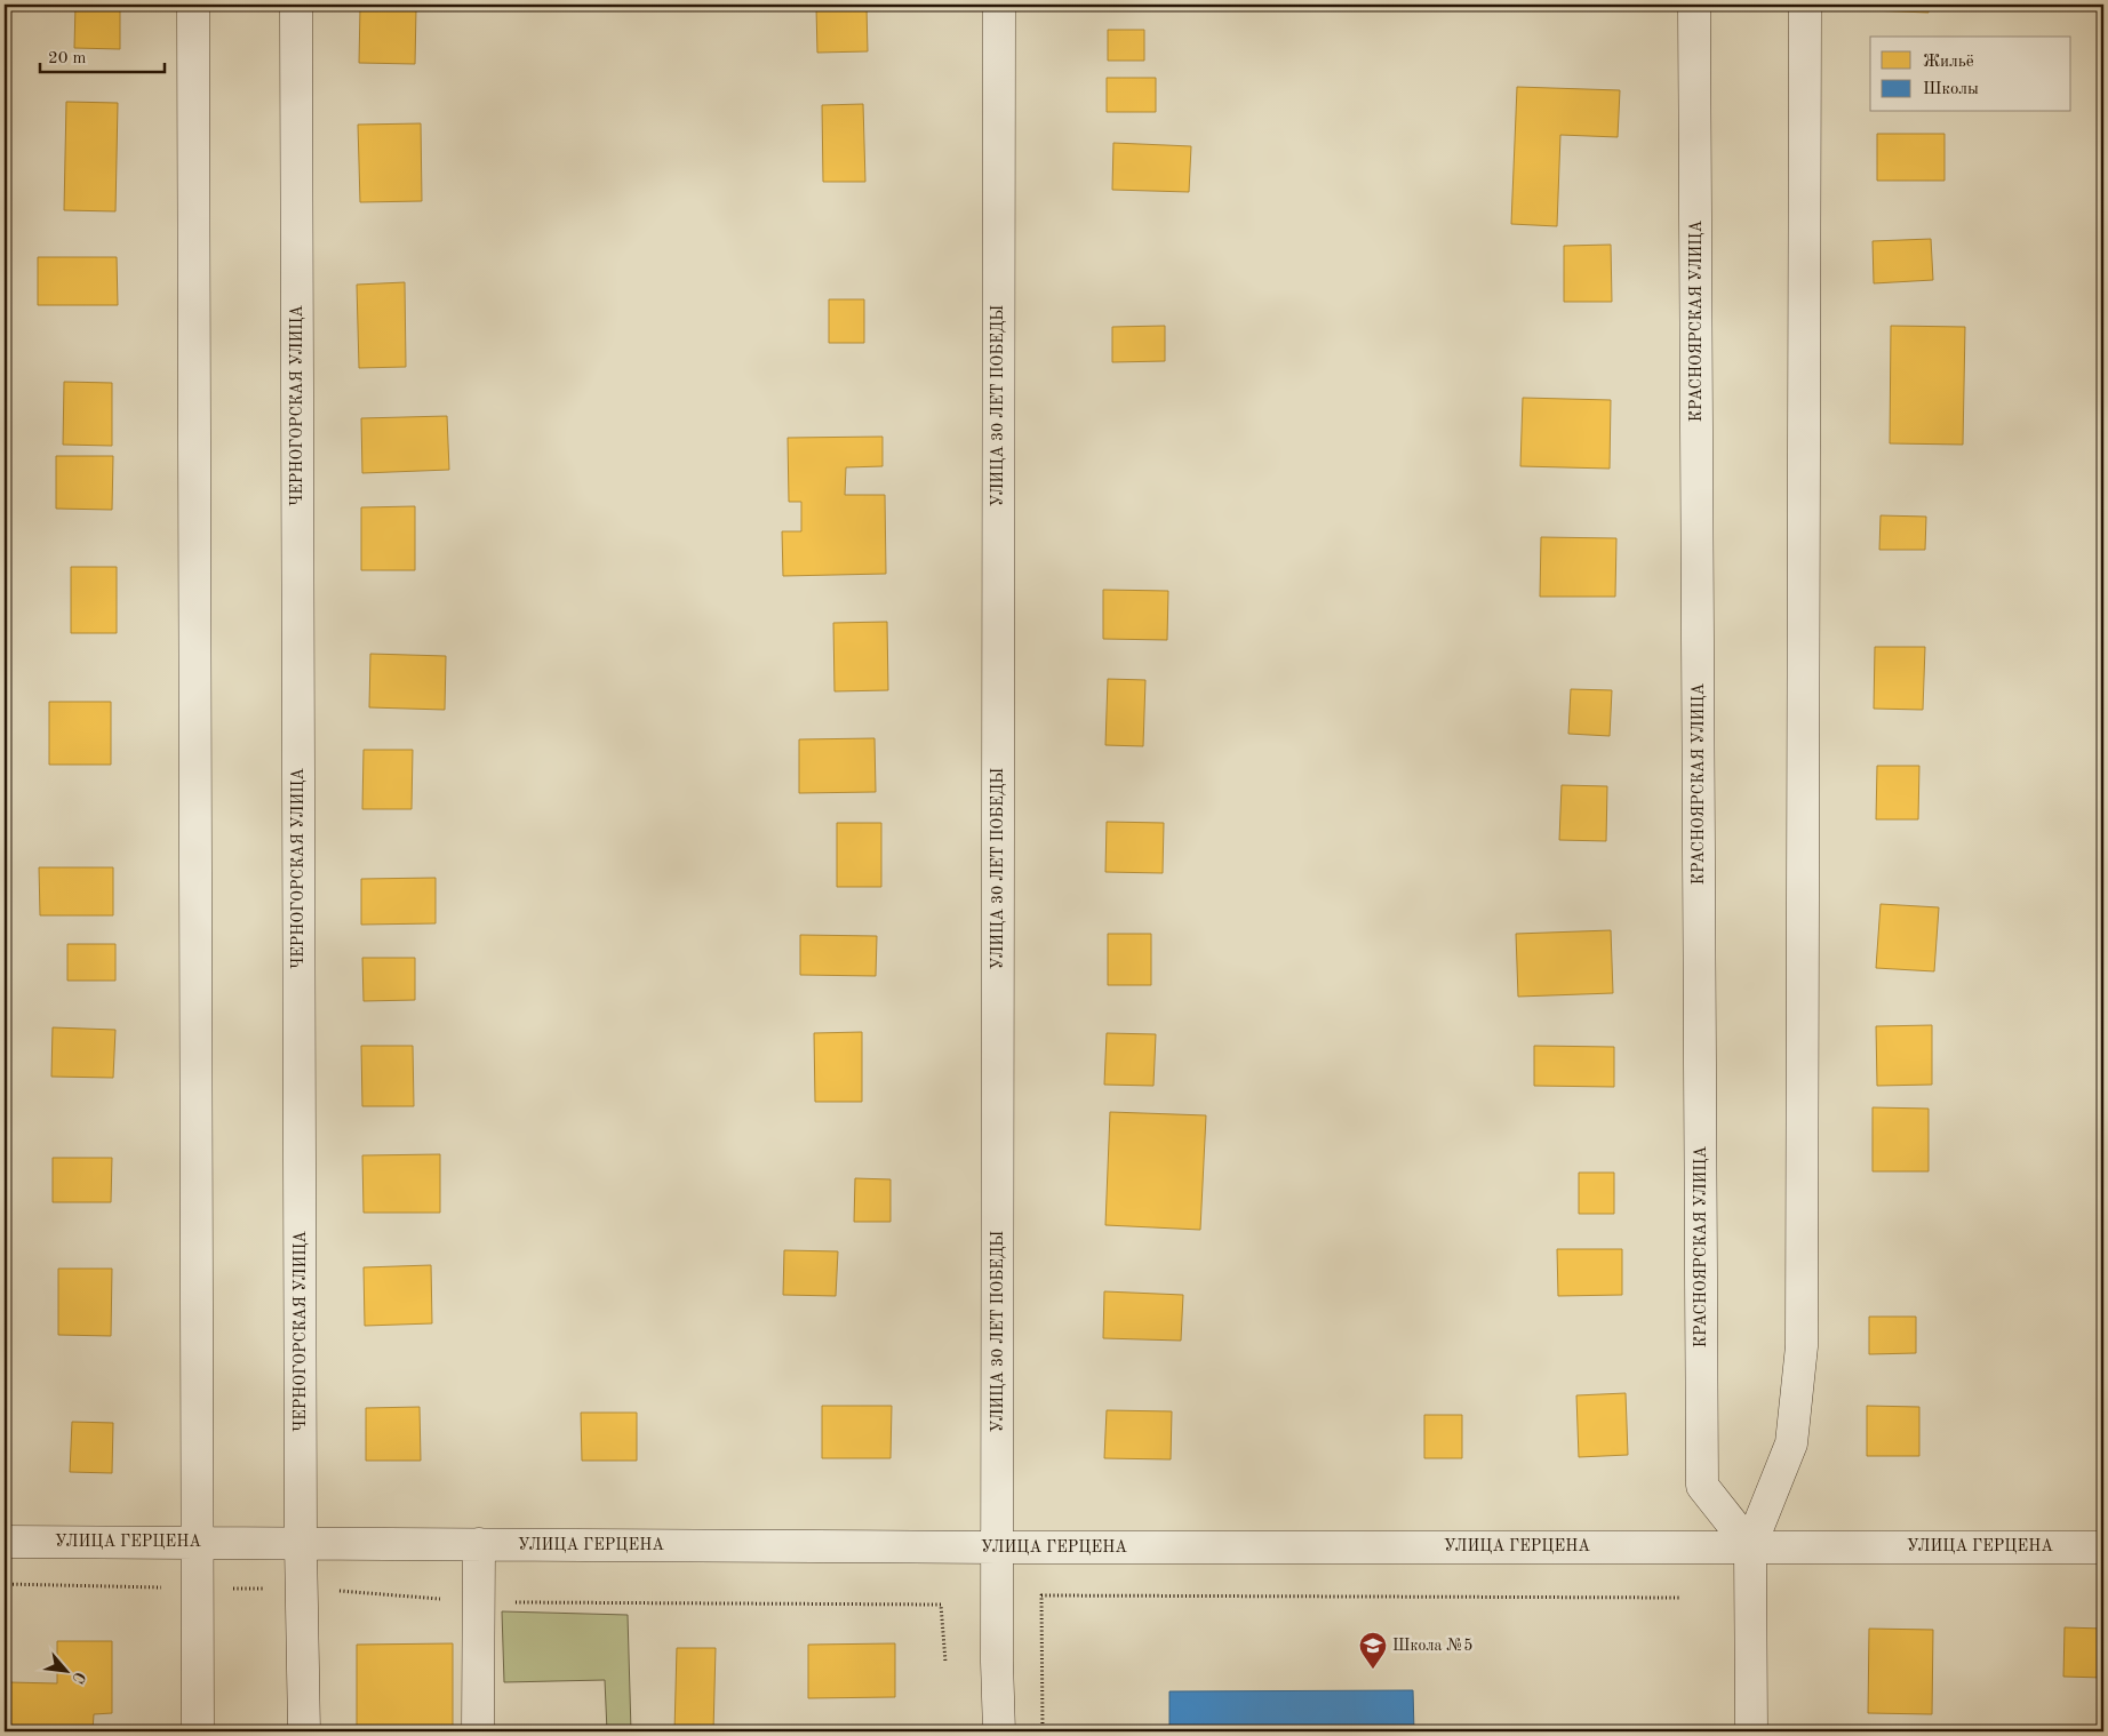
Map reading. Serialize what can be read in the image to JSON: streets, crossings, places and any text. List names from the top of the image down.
{
  "streets": {
    "street": [
      "КРАСНОЯРСКАЯ УЛИЦА",
      "ЧЕРНОГОРСКАЯ УЛИЦА",
      "УЛИЦА 30 ЛЕТ ПОБЕДЫ",
      "УЛИЦА ГЕРЦЕНА"
    ]
  },
  "crossings": [
    ["КРАСНОЯРСКАЯ УЛИЦА", "УЛИЦА ГЕРЦЕНА"],
    ["ЧЕРНОГОРСКАЯ УЛИЦА", "УЛИЦА ГЕРЦЕНА"],
    ["УЛИЦА 30 ЛЕТ ПОБЕДЫ", "УЛИЦА ГЕРЦЕНА"]
  ],
  "places": {
    "school or university": ["Школа №5"]
  },
  "legend": ["Жильё", "Школы"],
  "scale_bar": "20 m",
  "north": "bottom right"
}
